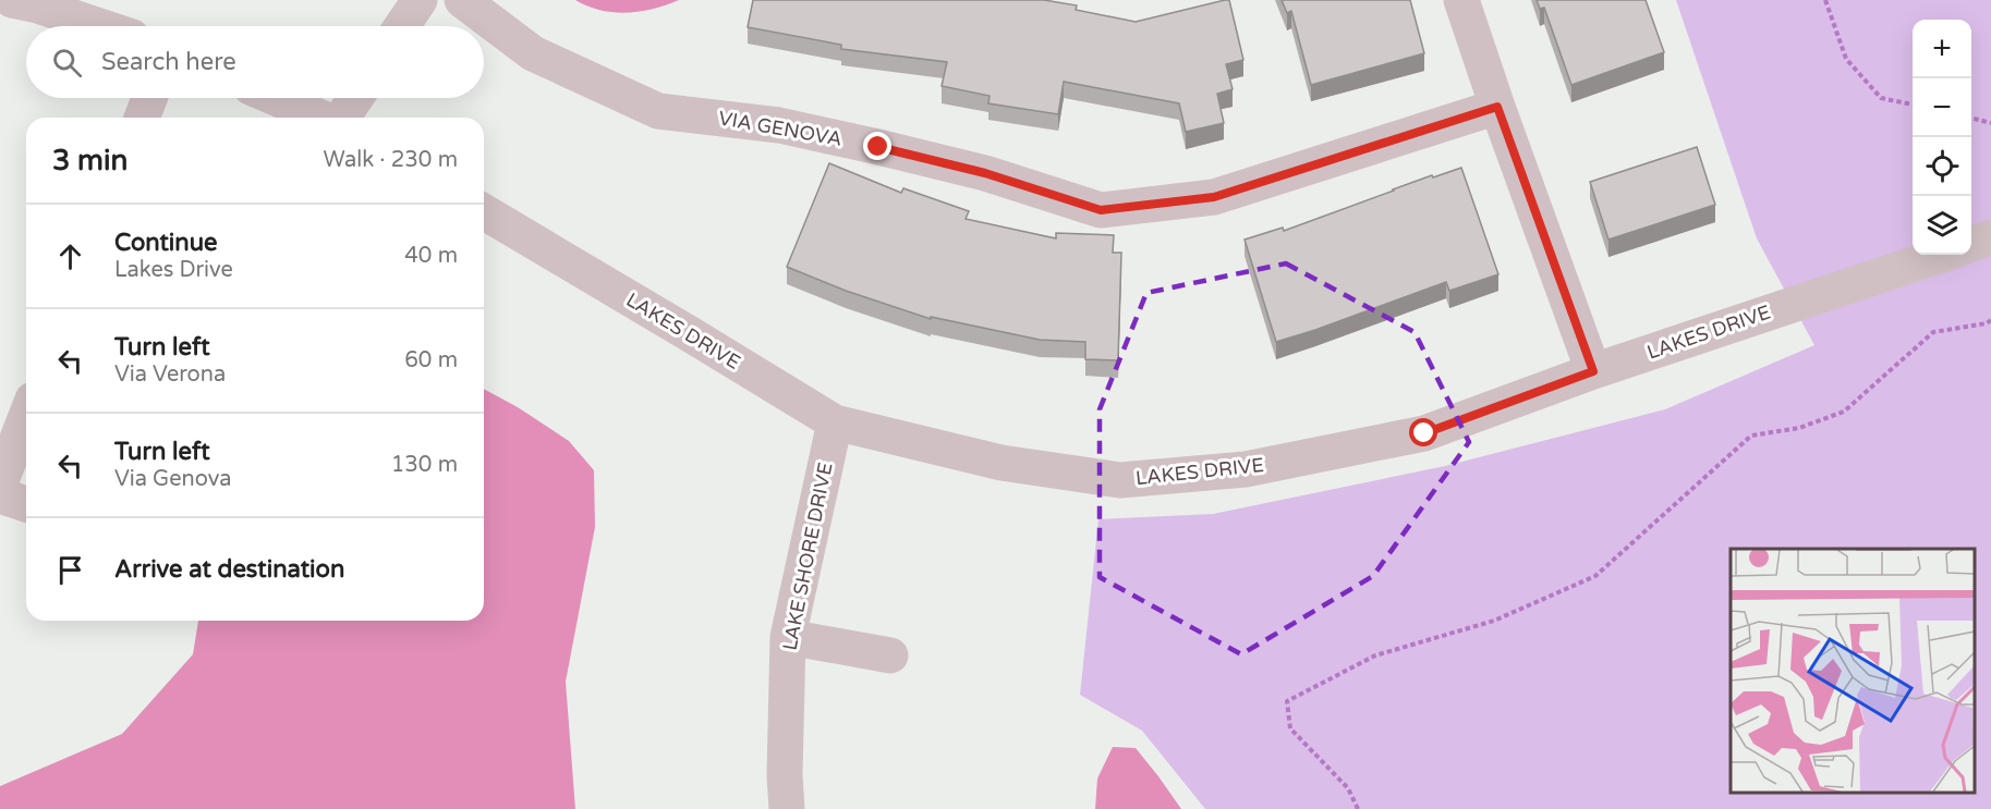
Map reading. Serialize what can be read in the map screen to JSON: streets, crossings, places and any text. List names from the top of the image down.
{
  "streets": {
    "street": ["VIA GENOVA", "LAKES DRIVE", "LAKE SHORE DRIVE"]
  },
  "crossings": [
    ["LAKES DRIVE", "LAKE SHORE DRIVE"]
  ],
  "page": {
    "map_buttons": ["+", "−"],
    "search": "Search here",
    "heading": ["3 min", "Walk · 230 m"],
    "list": [
      ["Continue", "Lakes Drive", "40 m"],
      ["Turn left", "Via Verona", "60 m"],
      ["Turn left", "Via Genova", "130 m"],
      "Arrive at destination"
    ]
  }
}
